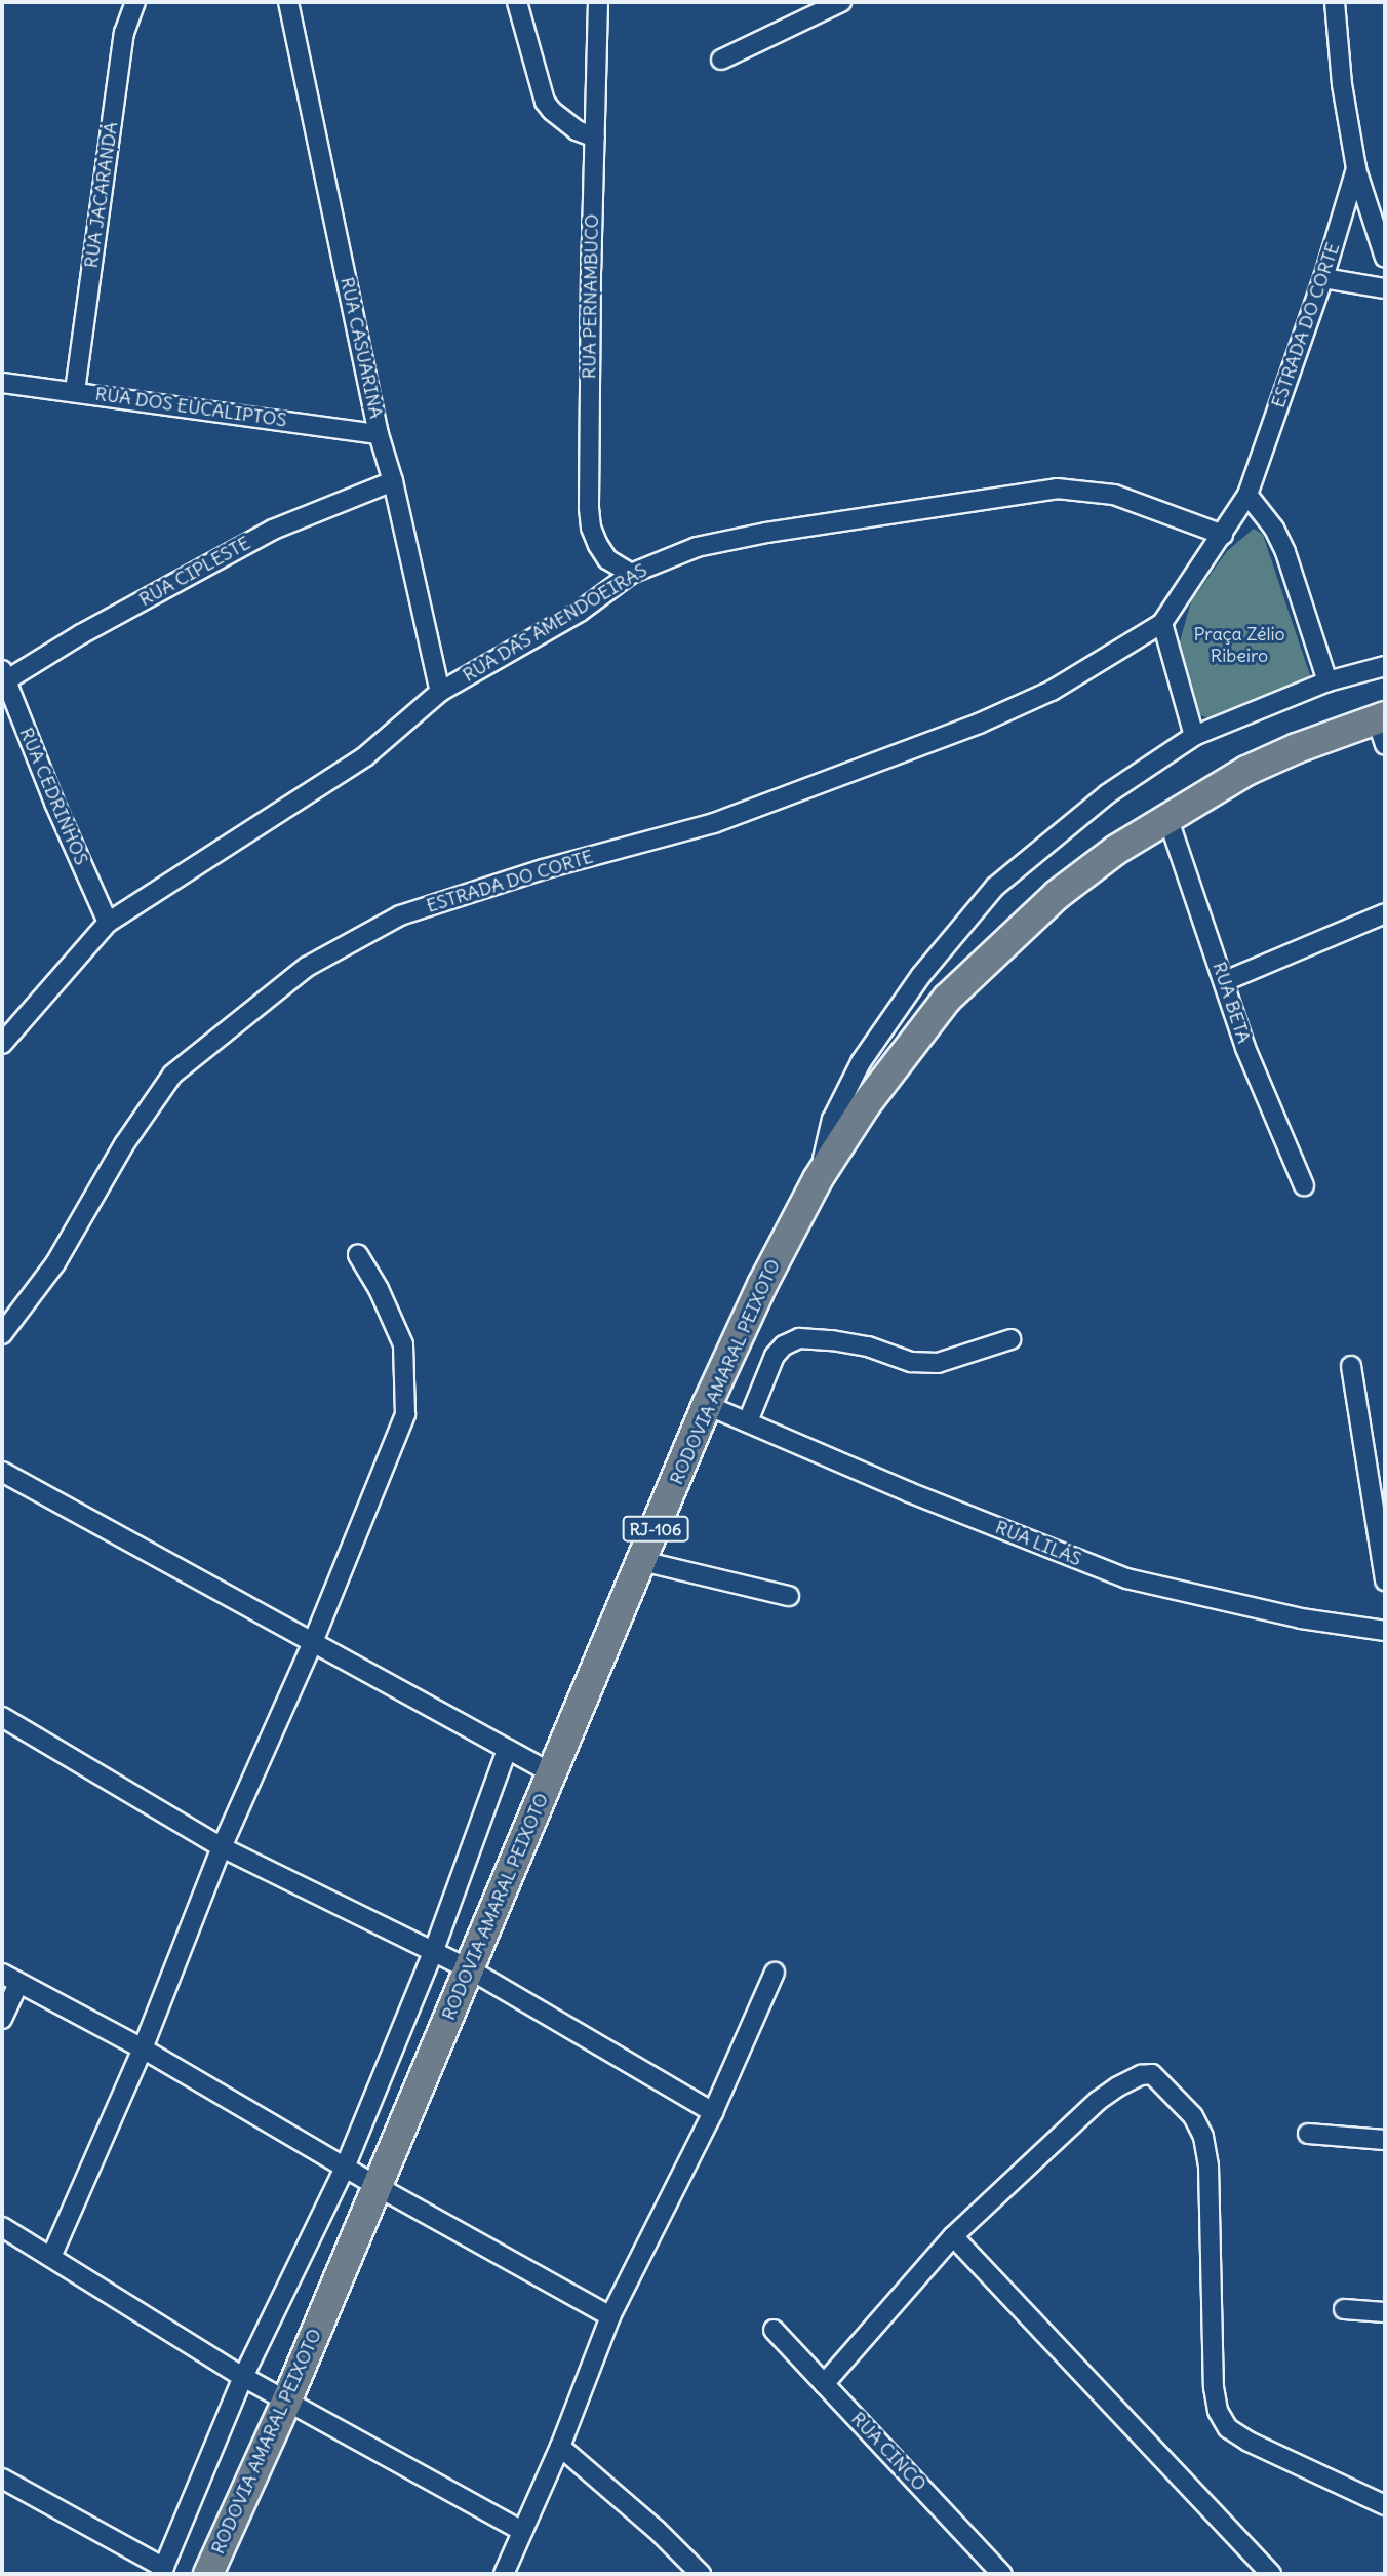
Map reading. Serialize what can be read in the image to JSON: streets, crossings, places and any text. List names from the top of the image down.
{
  "streets": {
    "highway": ["RODOVIA AMARAL PEIXOTO", "RJ-106"],
    "street": [
      "RUA JACARANDÁ",
      "RUA PERNAMBUCO",
      "ESTRADA DO CORTE",
      "RUA CASUARINA",
      "RUA DOS EUCALIPTOS",
      "RUA CIPLESTE",
      "RUA DAS AMENDOEIRAS",
      "RUA CEDRINHOS",
      "RUA BETA",
      "RUA LILÁS",
      "RUA CINCO"
    ]
  },
  "crossings": [
    ["RUA JACARANDÁ", "RUA DOS EUCALIPTOS"],
    ["RUA PERNAMBUCO", "RUA DAS AMENDOEIRAS"],
    ["ESTRADA DO CORTE", "RUA DAS AMENDOEIRAS"],
    ["RUA CASUARINA", "RUA DOS EUCALIPTOS"],
    ["RUA CASUARINA", "RUA CIPLESTE"],
    ["RUA CASUARINA", "RUA DAS AMENDOEIRAS"],
    ["RUA CIPLESTE", "RUA CEDRINHOS"],
    ["RUA DAS AMENDOEIRAS", "RUA CEDRINHOS"],
    ["RUA BETA", "RODOVIA AMARAL PEIXOTO"],
    ["RODOVIA AMARAL PEIXOTO", "RUA LILÁS"]
  ],
  "parks": ["Praça Zélio Ribeiro"]
}
